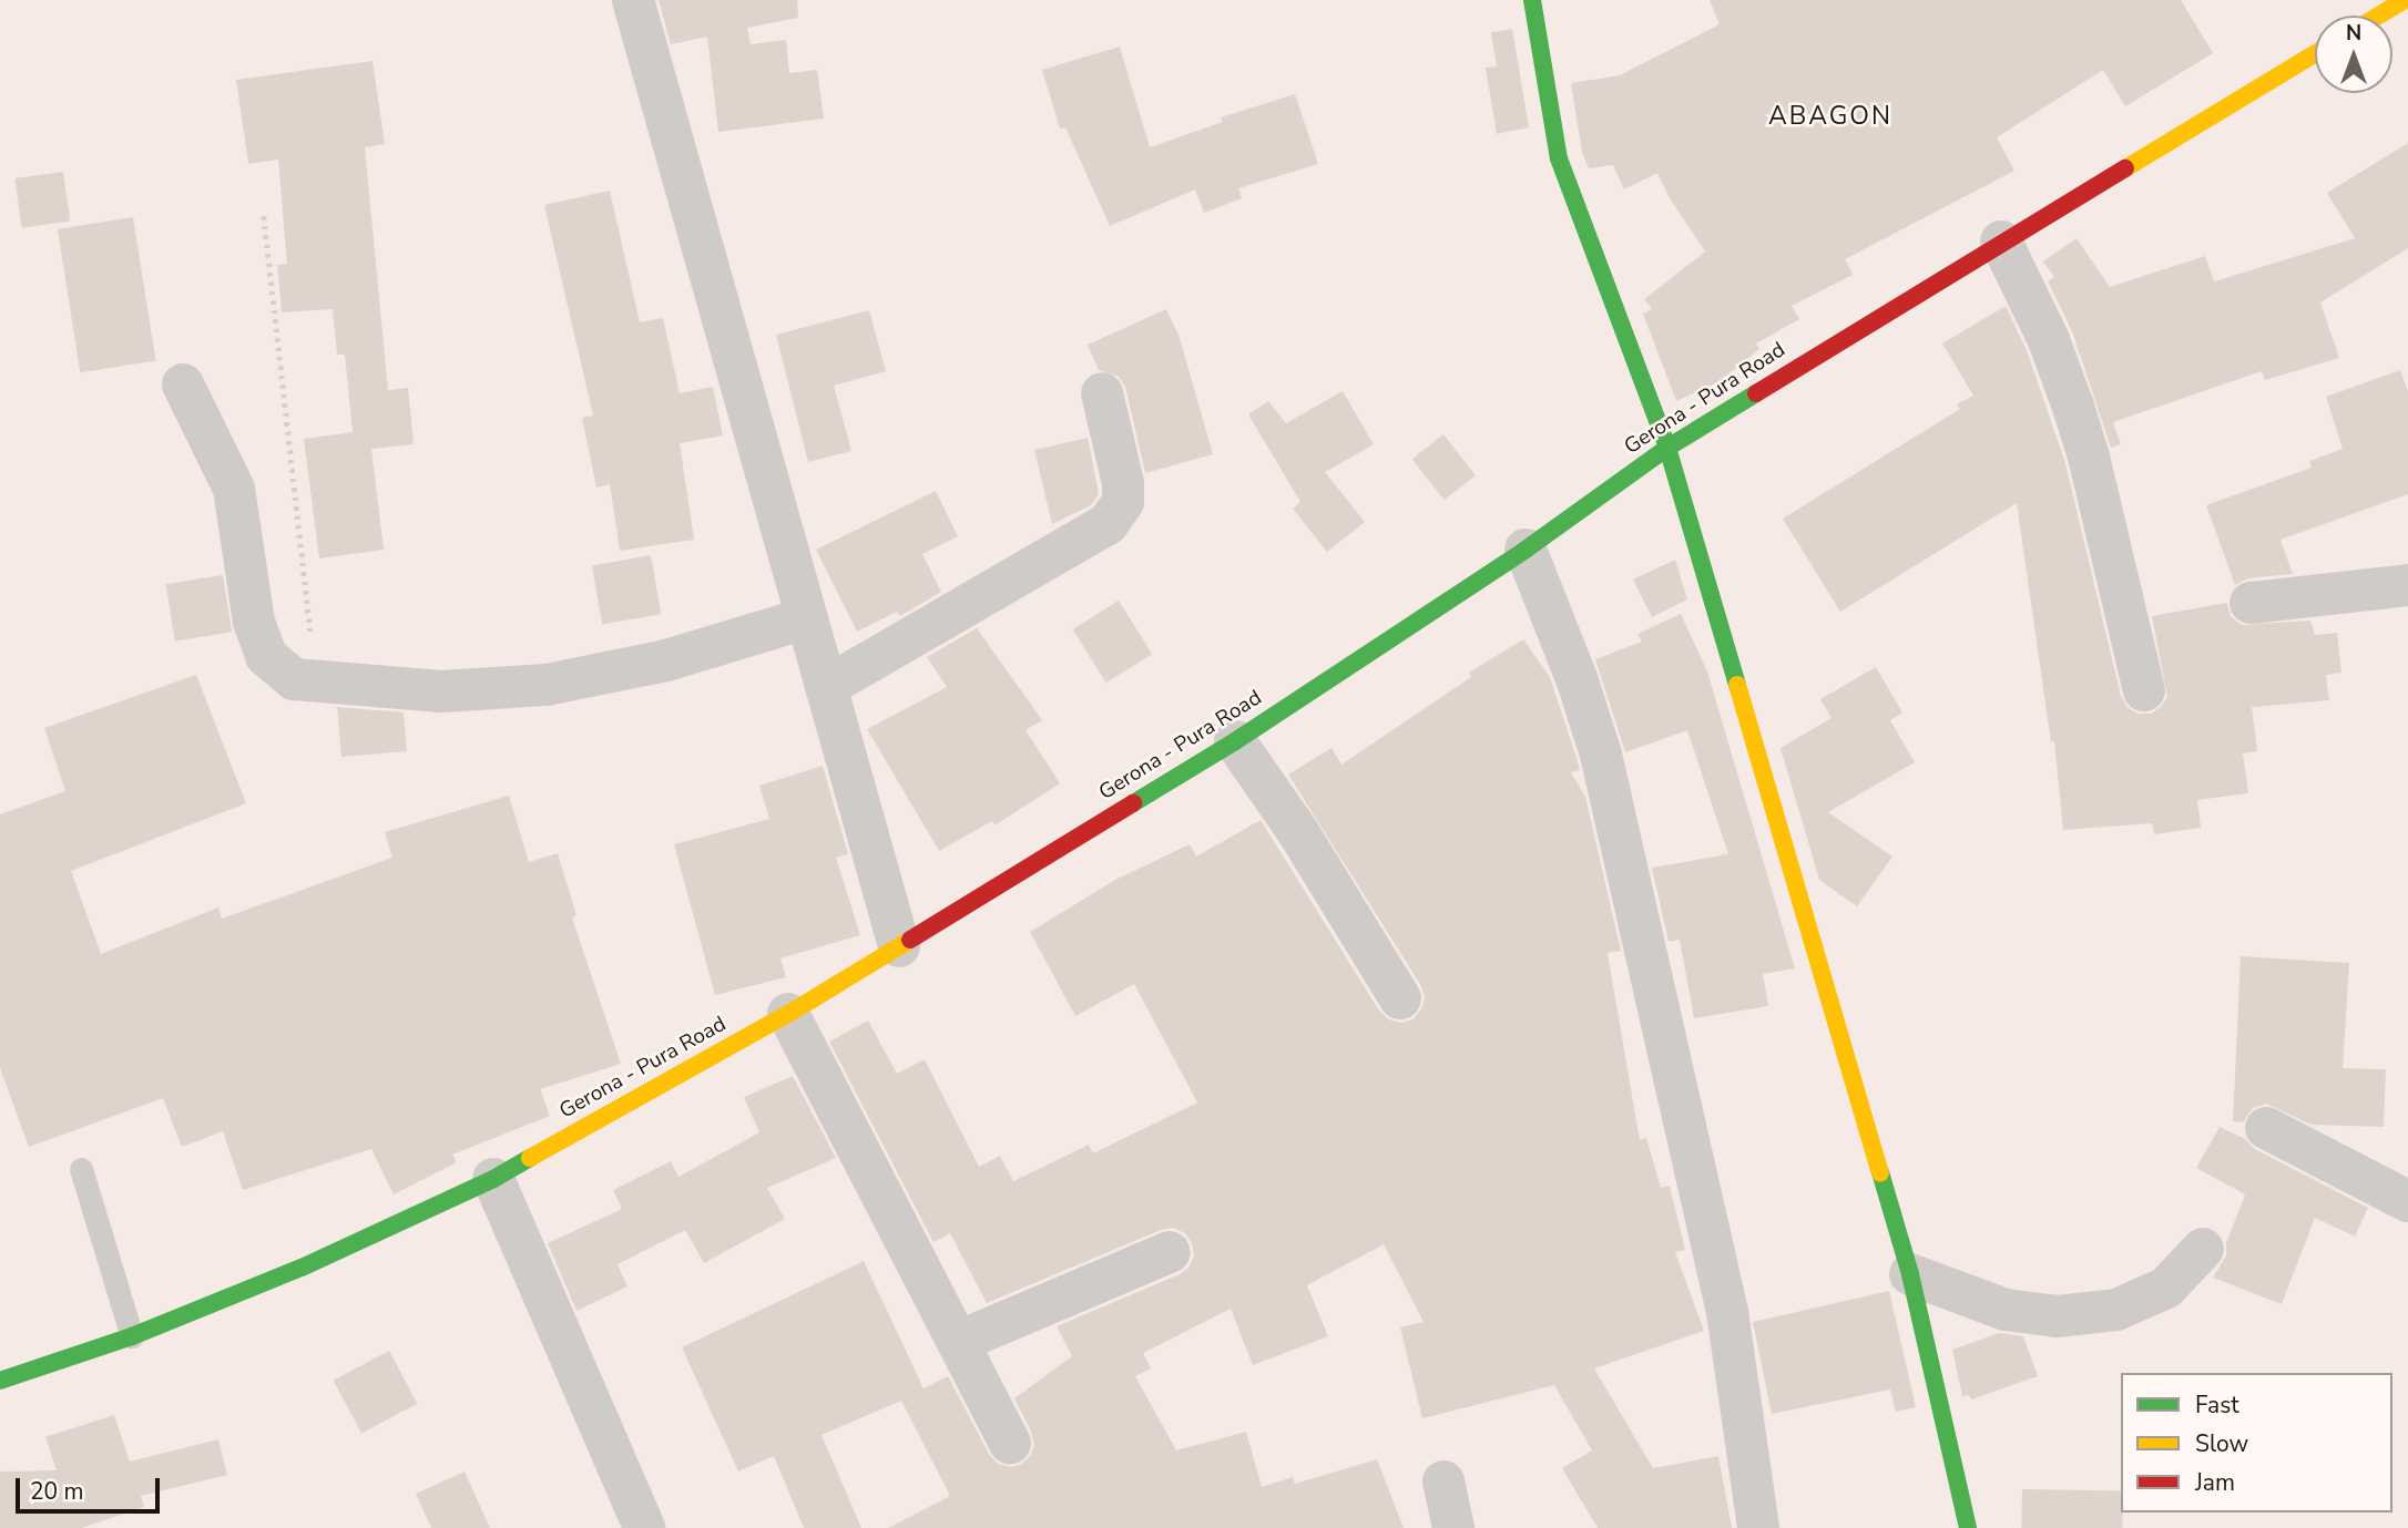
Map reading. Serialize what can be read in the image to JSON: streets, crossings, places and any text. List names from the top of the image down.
{
  "streets": {
    "main road": ["Gerona - Pura Road"]
  },
  "districts": ["ABAGON"],
  "legend": ["Fast", "Slow", "Jam"],
  "scale_bar": "20 m",
  "north": "top"
}
